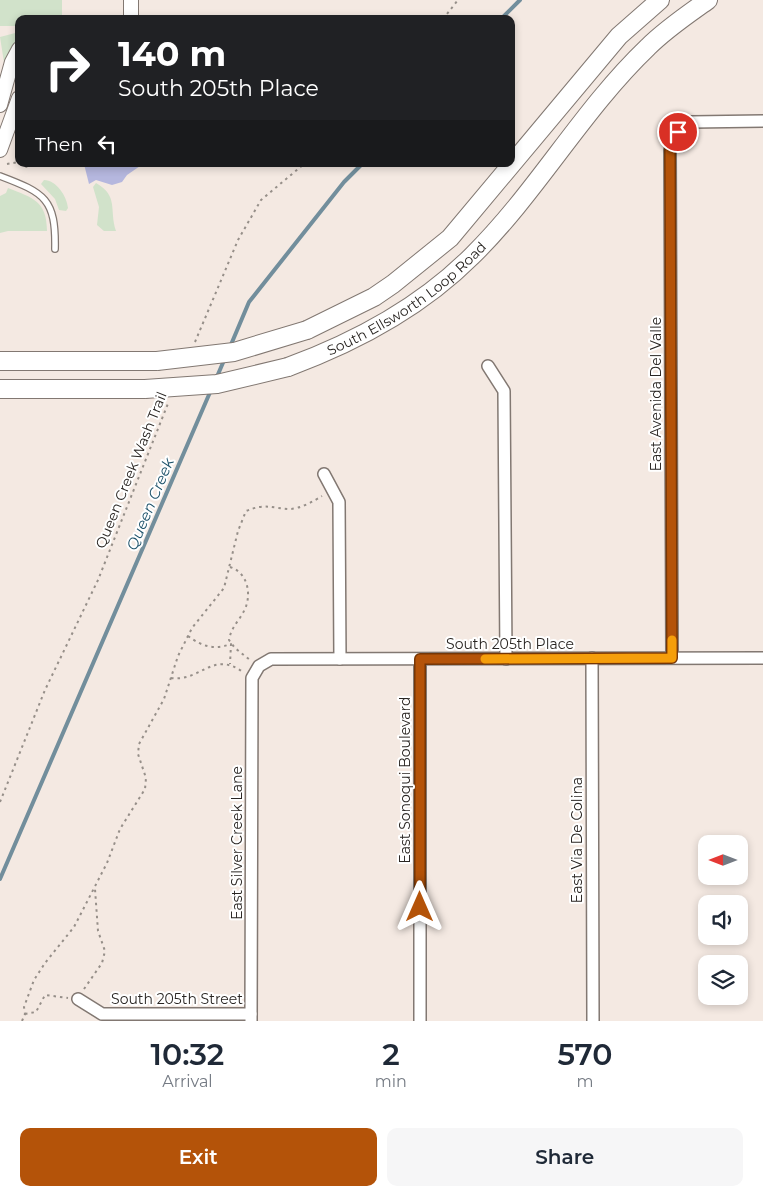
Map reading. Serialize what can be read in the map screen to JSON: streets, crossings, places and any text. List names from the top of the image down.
{
  "streets": {
    "main road": ["South Ellsworth Loop Road"],
    "street": [
      "East Avenida Del Valle",
      "South 205th Place",
      "East Sonoqui Boulevard",
      "East Via De Colina",
      "East Silver Creek Lane",
      "South 205th Street"
    ],
    "path": ["Queen Creek Wash Trail"]
  },
  "crossings": [
    ["East Avenida Del Valle", "South 205th Place"],
    ["South 205th Place", "East Sonoqui Boulevard"],
    ["South 205th Place", "East Via De Colina"],
    ["East Silver Creek Lane", "South 205th Street"]
  ],
  "water": ["Queen Creek"],
  "north": "left",
  "page": {
    "turn": ["140 m", "South 205th Place"],
    "then": "Then",
    "eta": [
      "10:32",
      "Arrival",
      "2",
      "min",
      "570",
      "m"
    ],
    "buttons": ["Exit", "Share"]
  }
}
